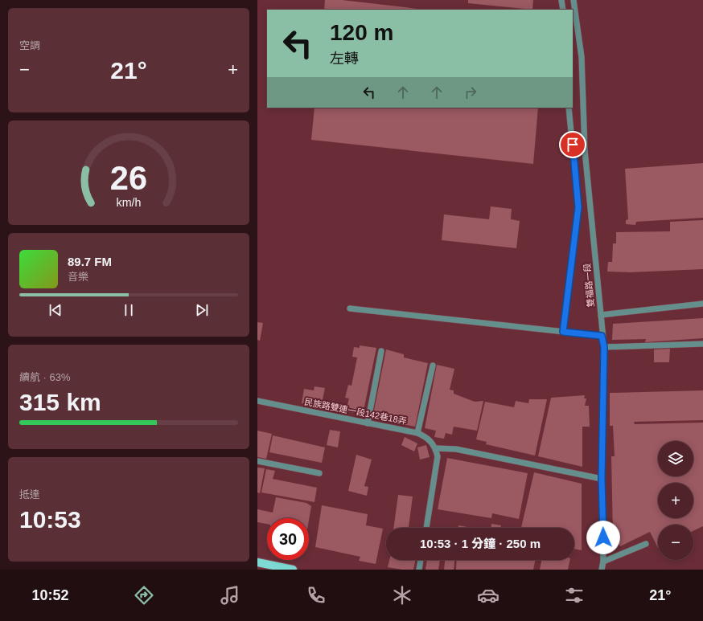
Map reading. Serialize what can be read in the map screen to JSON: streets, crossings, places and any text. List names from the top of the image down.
{
  "streets": {
    "street": ["雙福路一段", "民族路雙連一段142巷18弄"]
  },
  "page": {
    "tile": [
      "空調",
      ["續航 · 63%", "315 km"],
      ["抵達", "10:53"]
    ],
    "turn": ["120 m", "左轉"],
    "heat": ["−", "21°", "+"],
    "song": ["89.7 FM", "音樂"],
    "map_buttons": ["+", "−"],
    "limit": "30",
    "trip": "10:53 · 1 分鐘 · 250 m",
    "tabs": ["10:52", "21°"],
    "gauge": ["26", "km/h"]
  }
}
